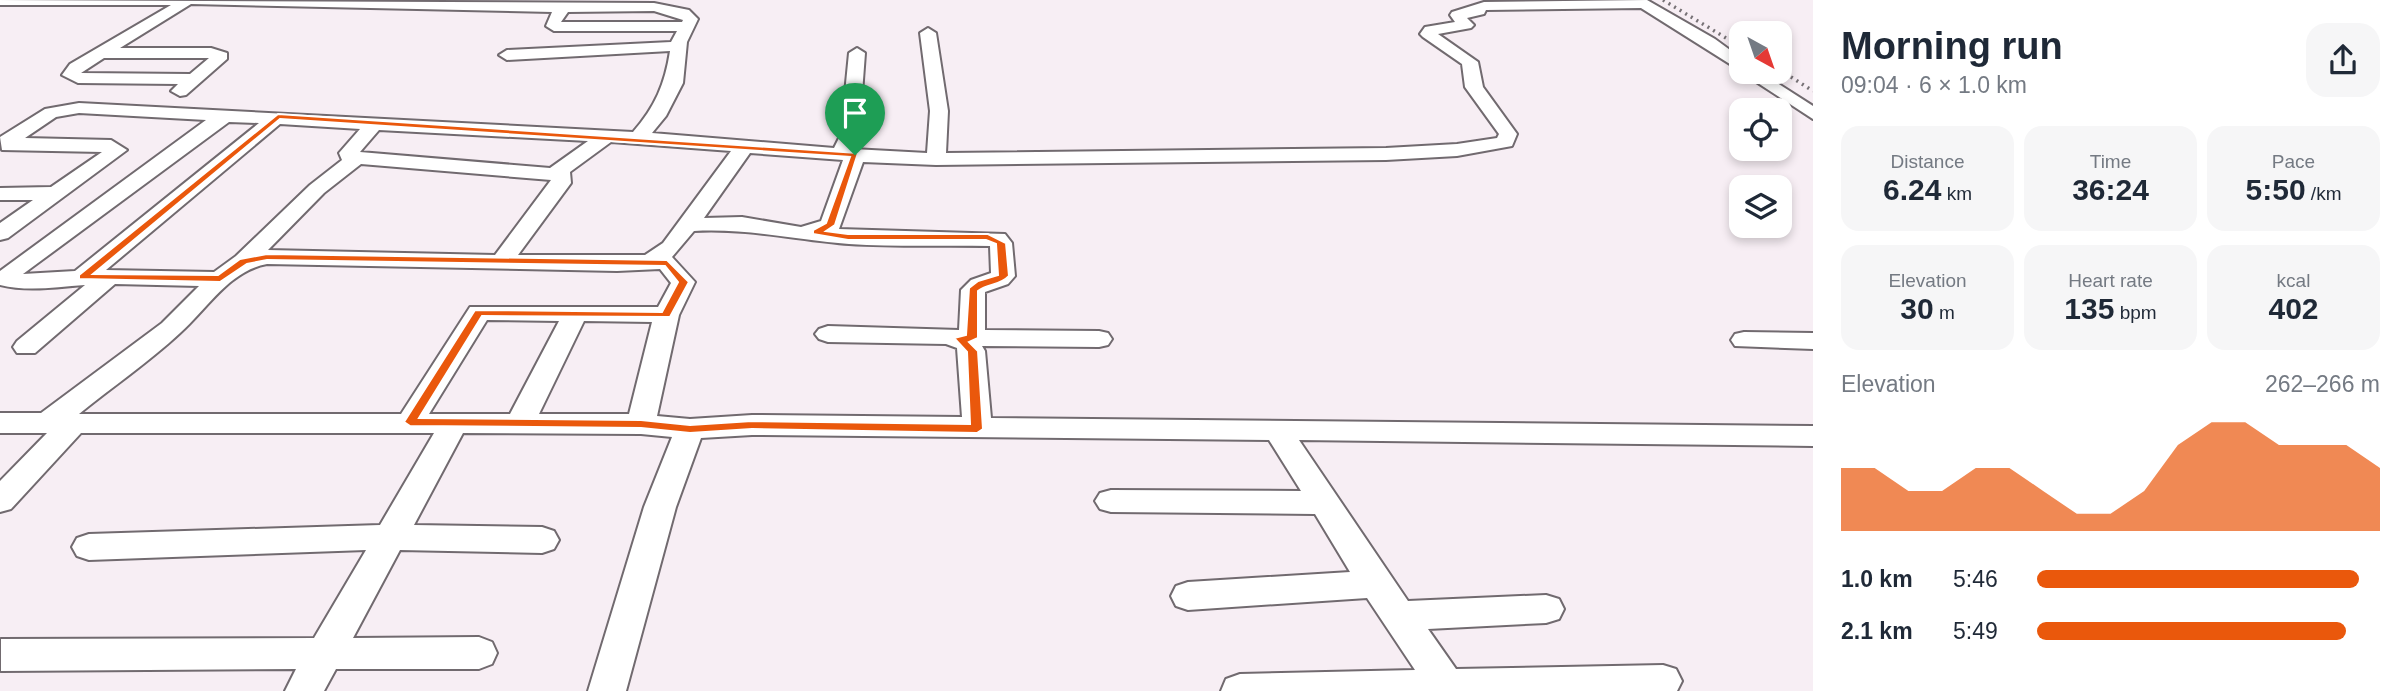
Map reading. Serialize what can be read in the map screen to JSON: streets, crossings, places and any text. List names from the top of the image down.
{
  "north": "bottom right",
  "page": {
    "heading": ["Morning run", "09:04 · 6 × 1.0 km"],
    "stats": [
      ["Distance", "6.24 km"],
      ["Time", "36:24"],
      ["Pace", "5:50 /km"],
      ["Elevation", "30 m"],
      ["Heart rate", "135 bpm"],
      ["kcal", "402"]
    ],
    "chart": ["Elevation", "262–266 m"],
    "list": [
      {
        "name": "1.0 km",
        "note": "5:46"
      },
      {
        "name": "2.1 km",
        "note": "5:49"
      }
    ]
  }
}
